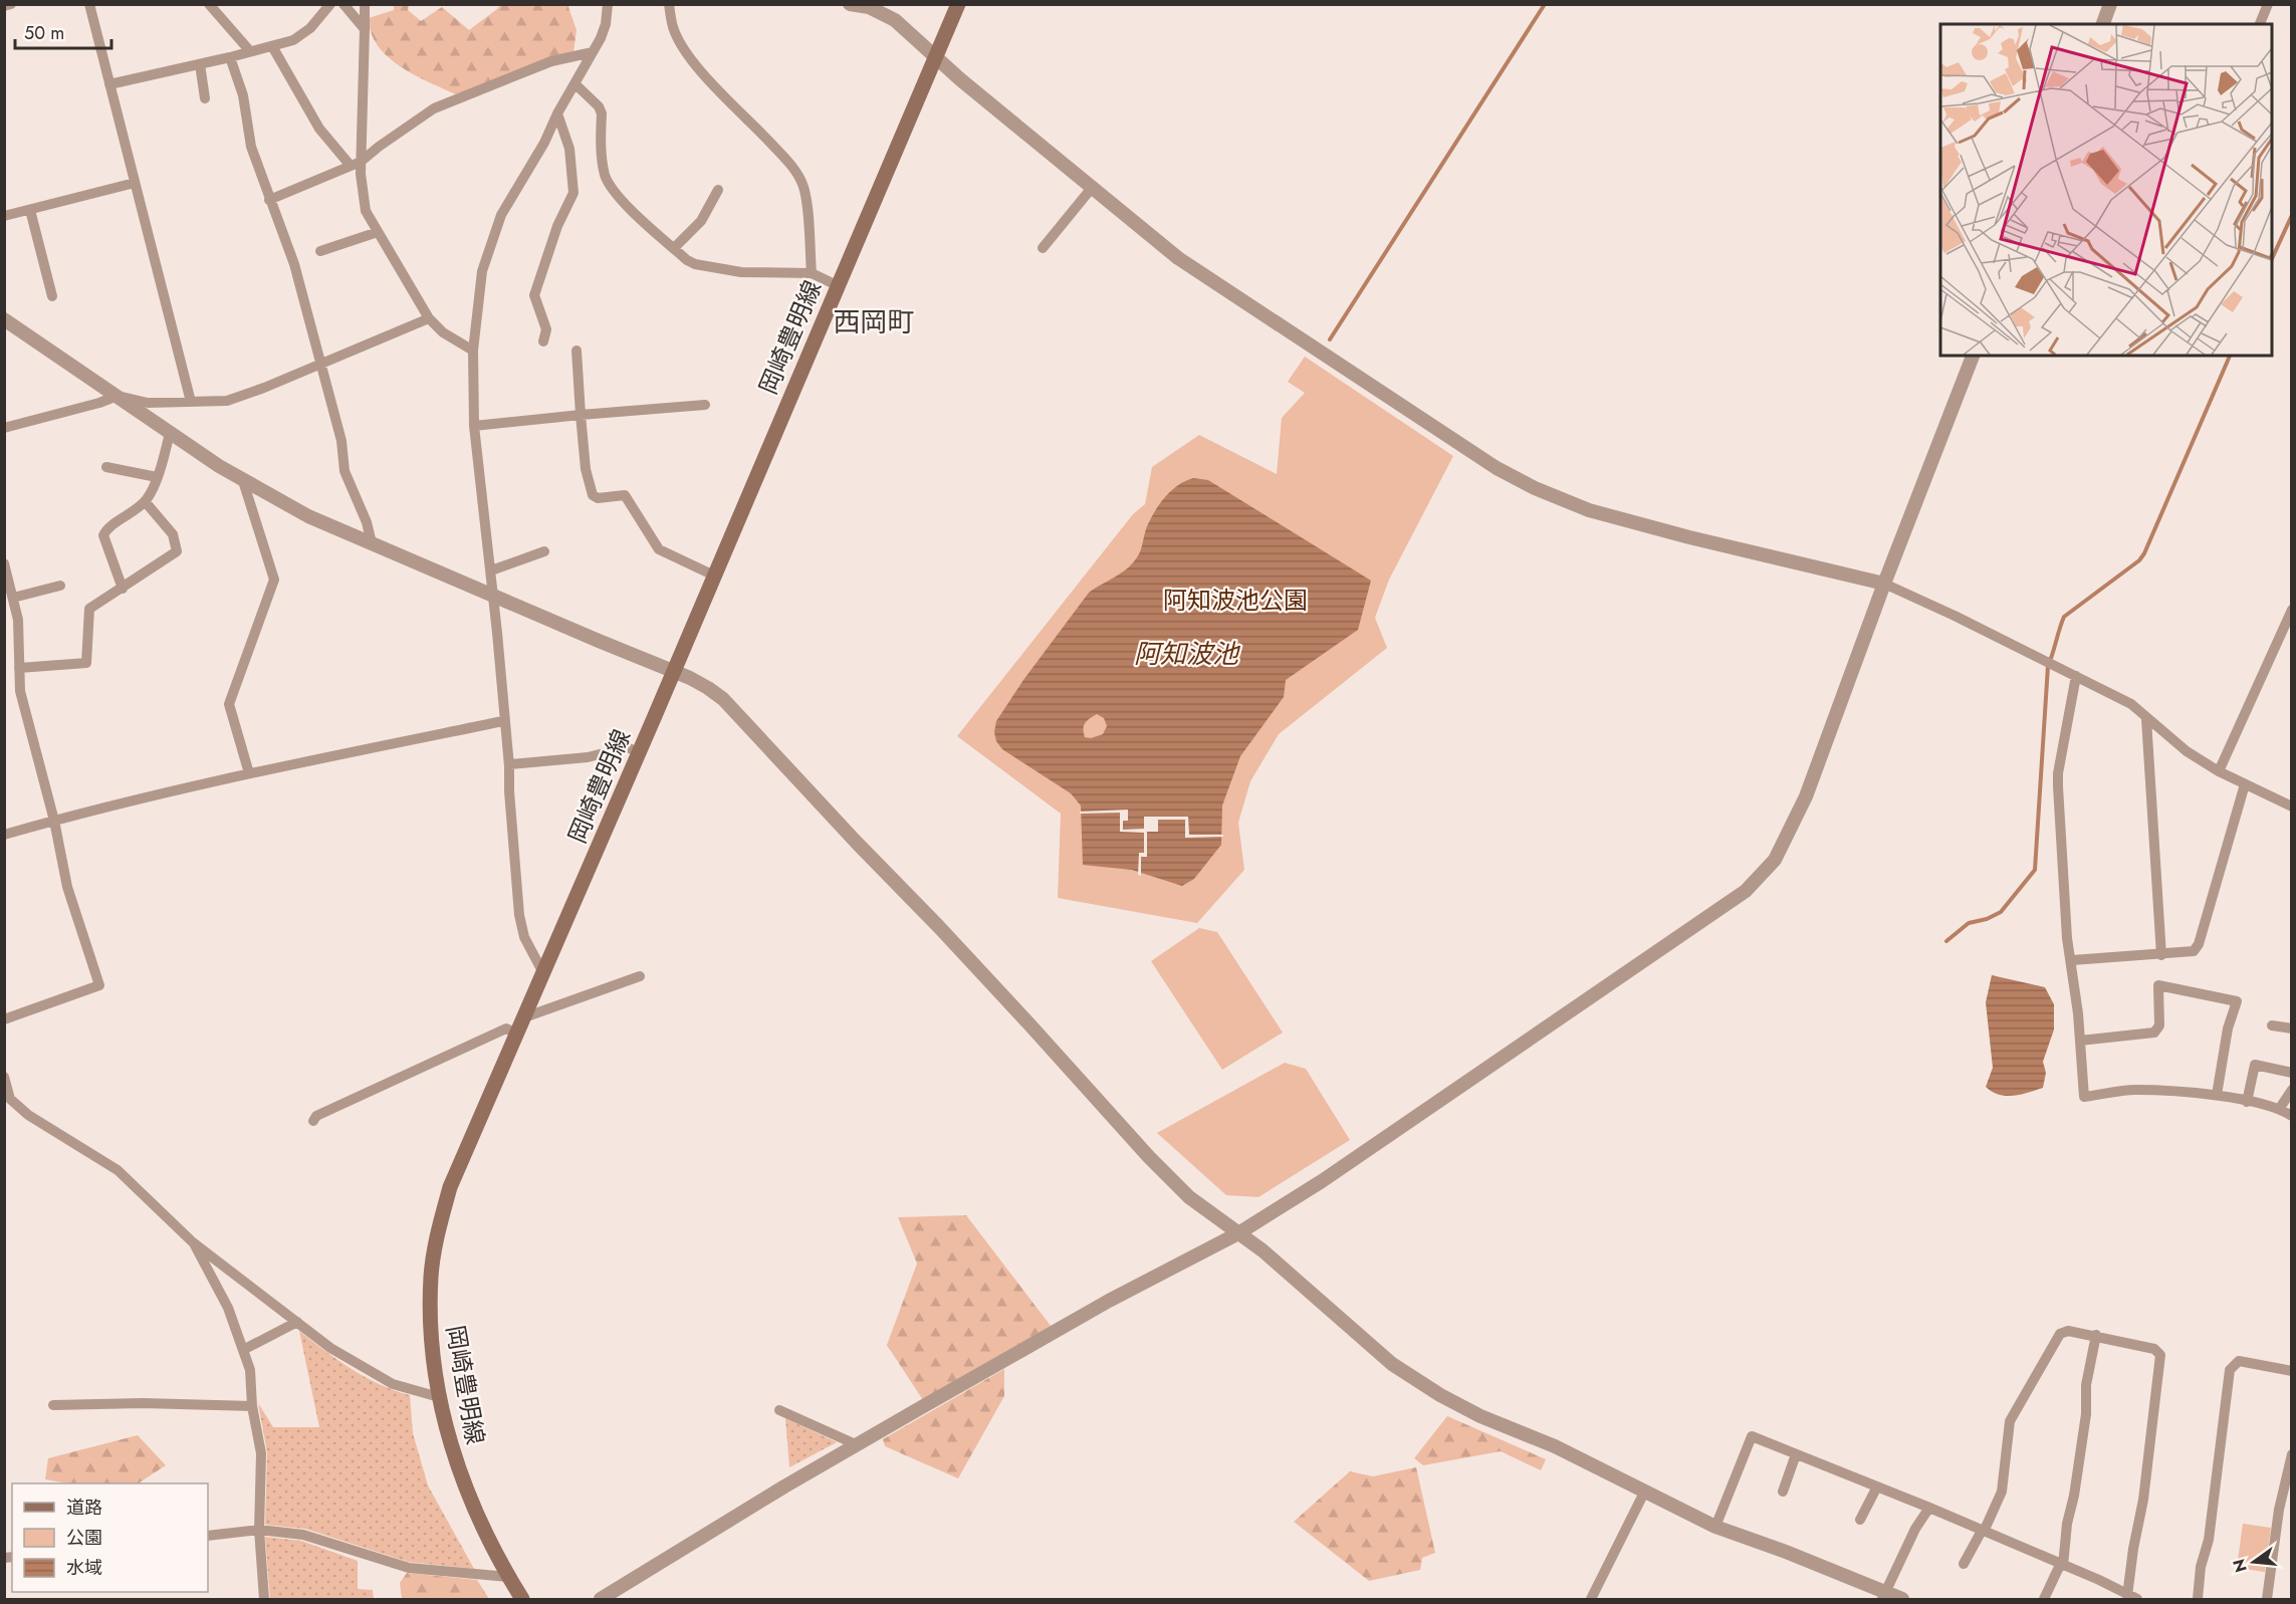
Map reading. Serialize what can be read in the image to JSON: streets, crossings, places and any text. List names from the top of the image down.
{
  "streets": {
    "main road": ["岡崎豊明線"]
  },
  "districts": ["西岡町"],
  "water": ["阿知波池"],
  "parks": ["阿知波池公園"],
  "legend": ["道路", "公園", "水域"],
  "scale_bar": "50 m",
  "north": "left"
}
